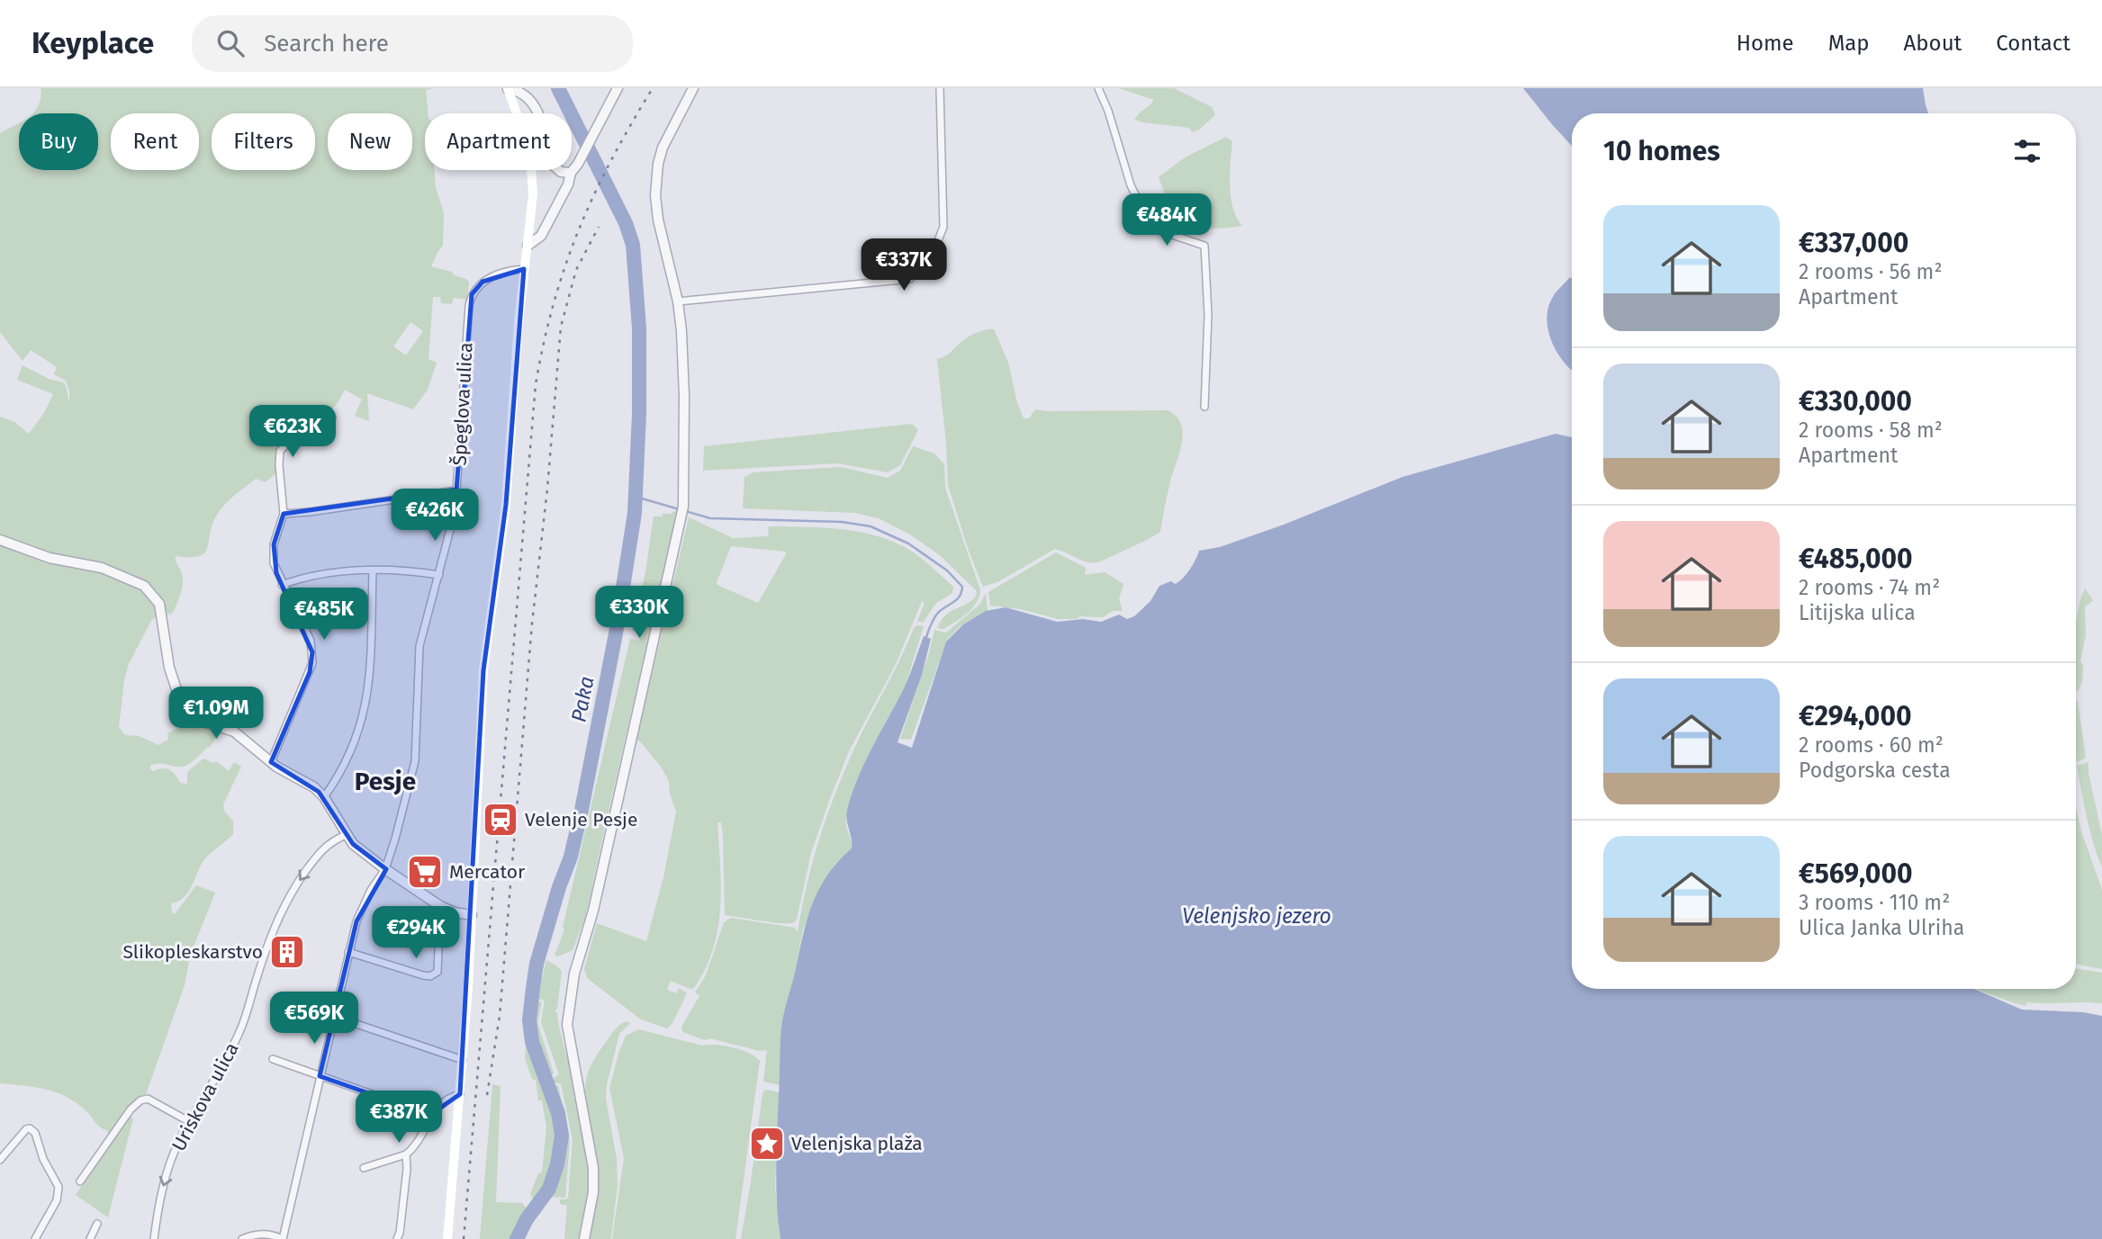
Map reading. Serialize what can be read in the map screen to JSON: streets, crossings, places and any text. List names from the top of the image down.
{
  "streets": {
    "street": ["Špeglova ulica", "Uriskova ulica"]
  },
  "one_way": ["Uriskova ulica"],
  "districts": ["Pesje"],
  "water": ["Paka", "Velenjsko jezero"],
  "places": {
    "station": ["Velenje Pesje"],
    "supermarket": ["Mercator"],
    "building": ["Slikopleskarstvo"],
    "place": ["Velenjska plaža"]
  },
  "page": {
    "header": "Keyplace",
    "search": "Search here",
    "nav": [
      "Home",
      "Map",
      "About",
      "Contact"
    ],
    "chip": [
      "Buy",
      "Rent",
      "Filters",
      "New",
      "Apartment"
    ],
    "heading": "10 homes",
    "list": [
      {
        "name": "€337,000",
        "note": "2 rooms · 56 m² · Apartment"
      },
      {
        "name": "€330,000",
        "note": "2 rooms · 58 m² · Apartment"
      },
      {
        "name": "€485,000",
        "note": "2 rooms · 74 m² · Litijska ulica"
      },
      {
        "name": "€294,000",
        "note": "2 rooms · 60 m² · Podgorska cesta"
      },
      {
        "name": "€569,000",
        "note": "3 rooms · 110 m² · Ulica Janka Ulriha"
      }
    ],
    "price": [
      "€484K",
      "€337K",
      "€623K",
      "€426K",
      "€330K",
      "€485K",
      "€1.09M",
      "€294K",
      "€569K",
      "€387K"
    ]
  }
}
